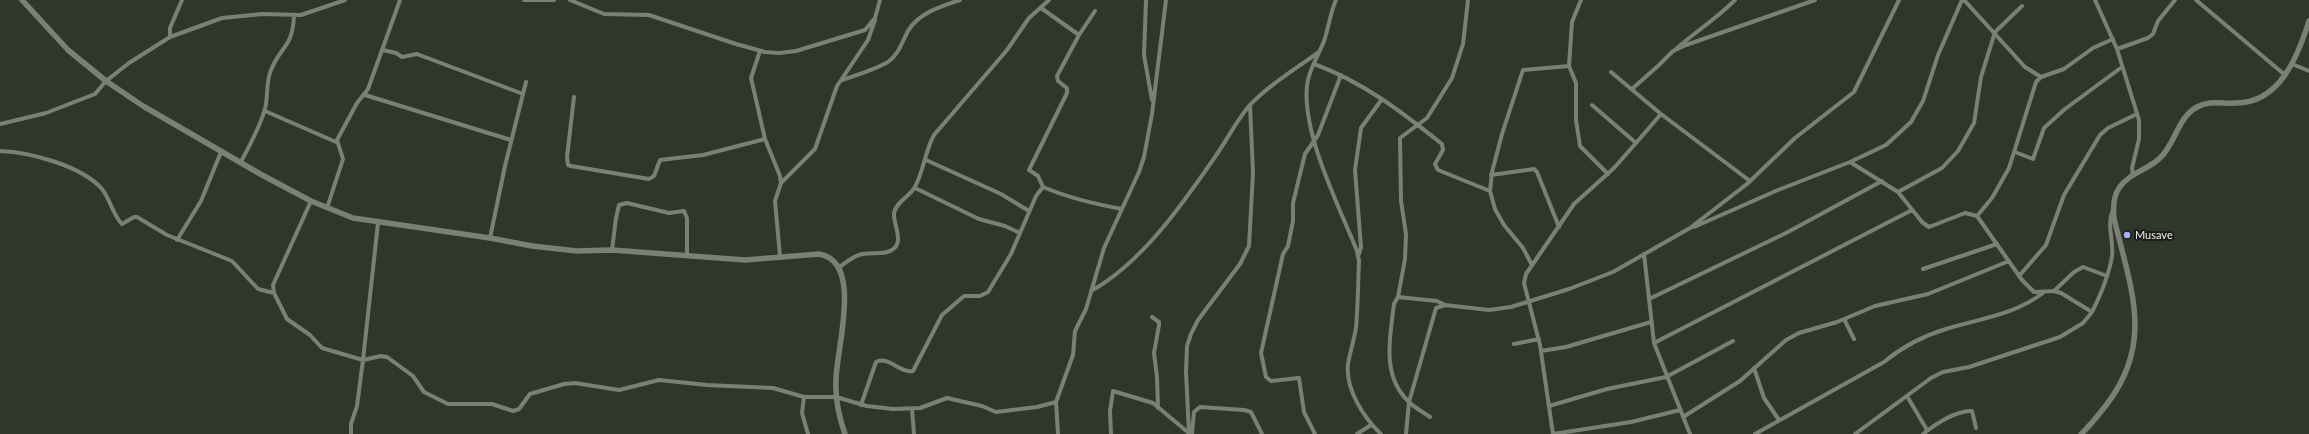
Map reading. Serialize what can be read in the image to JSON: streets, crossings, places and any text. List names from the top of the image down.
{
  "places": ["Musave"]
}
